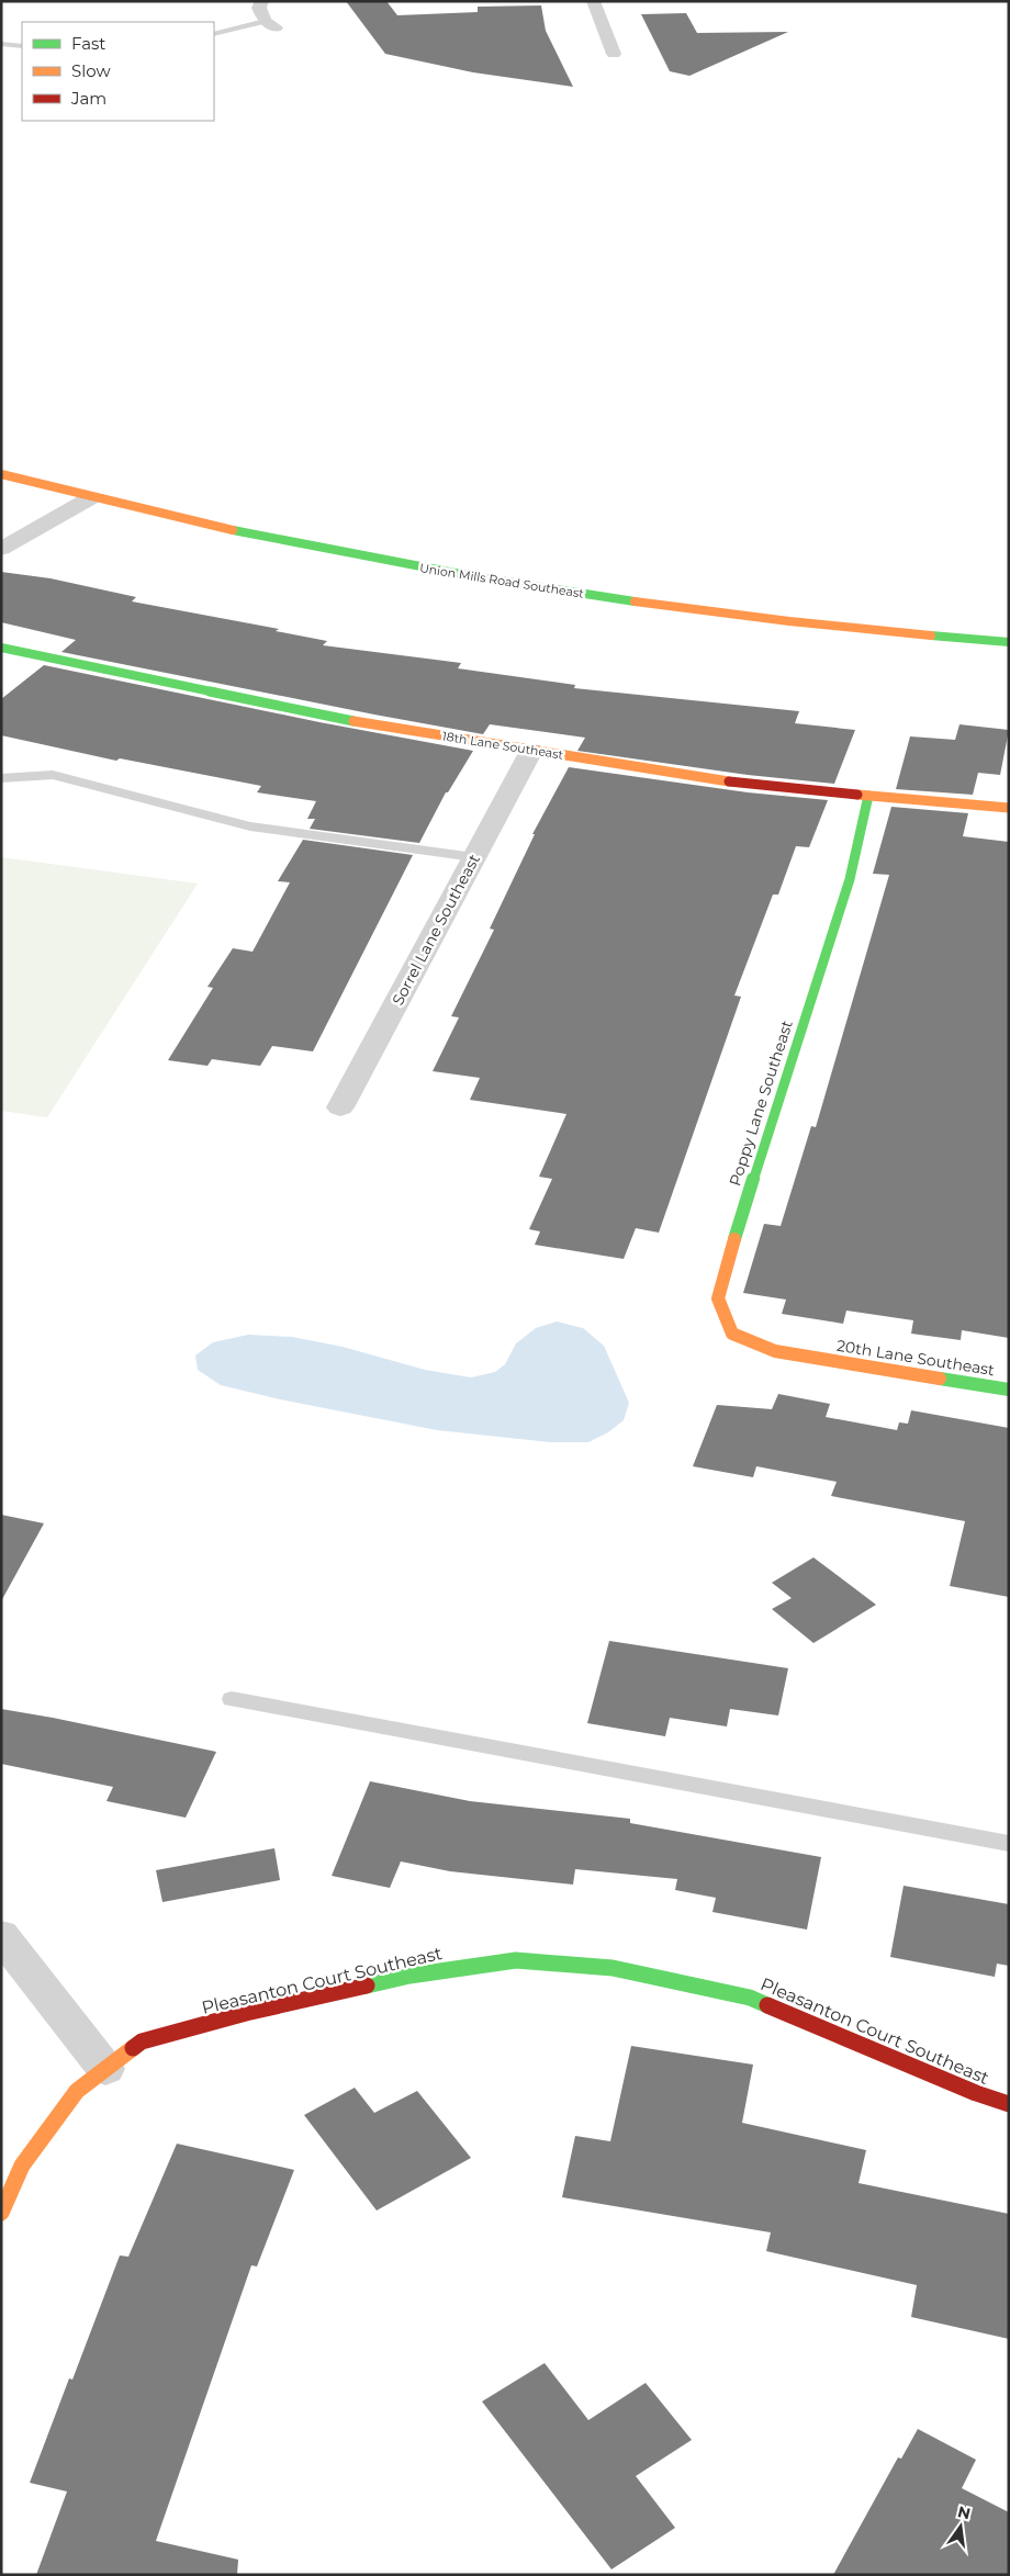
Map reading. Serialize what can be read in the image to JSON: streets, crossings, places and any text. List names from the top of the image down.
{
  "streets": {
    "street": [
      "Union Mills Road Southeast",
      "18th Lane Southeast",
      "Sorrel Lane Southeast",
      "Poppy Lane Southeast",
      "20th Lane Southeast",
      "Pleasanton Court Southeast"
    ]
  },
  "crossings": [
    ["18th Lane Southeast", "Sorrel Lane Southeast"],
    ["18th Lane Southeast", "Poppy Lane Southeast"],
    ["Poppy Lane Southeast", "20th Lane Southeast"]
  ],
  "legend": ["Fast", "Slow", "Jam"],
  "north": "top"
}
